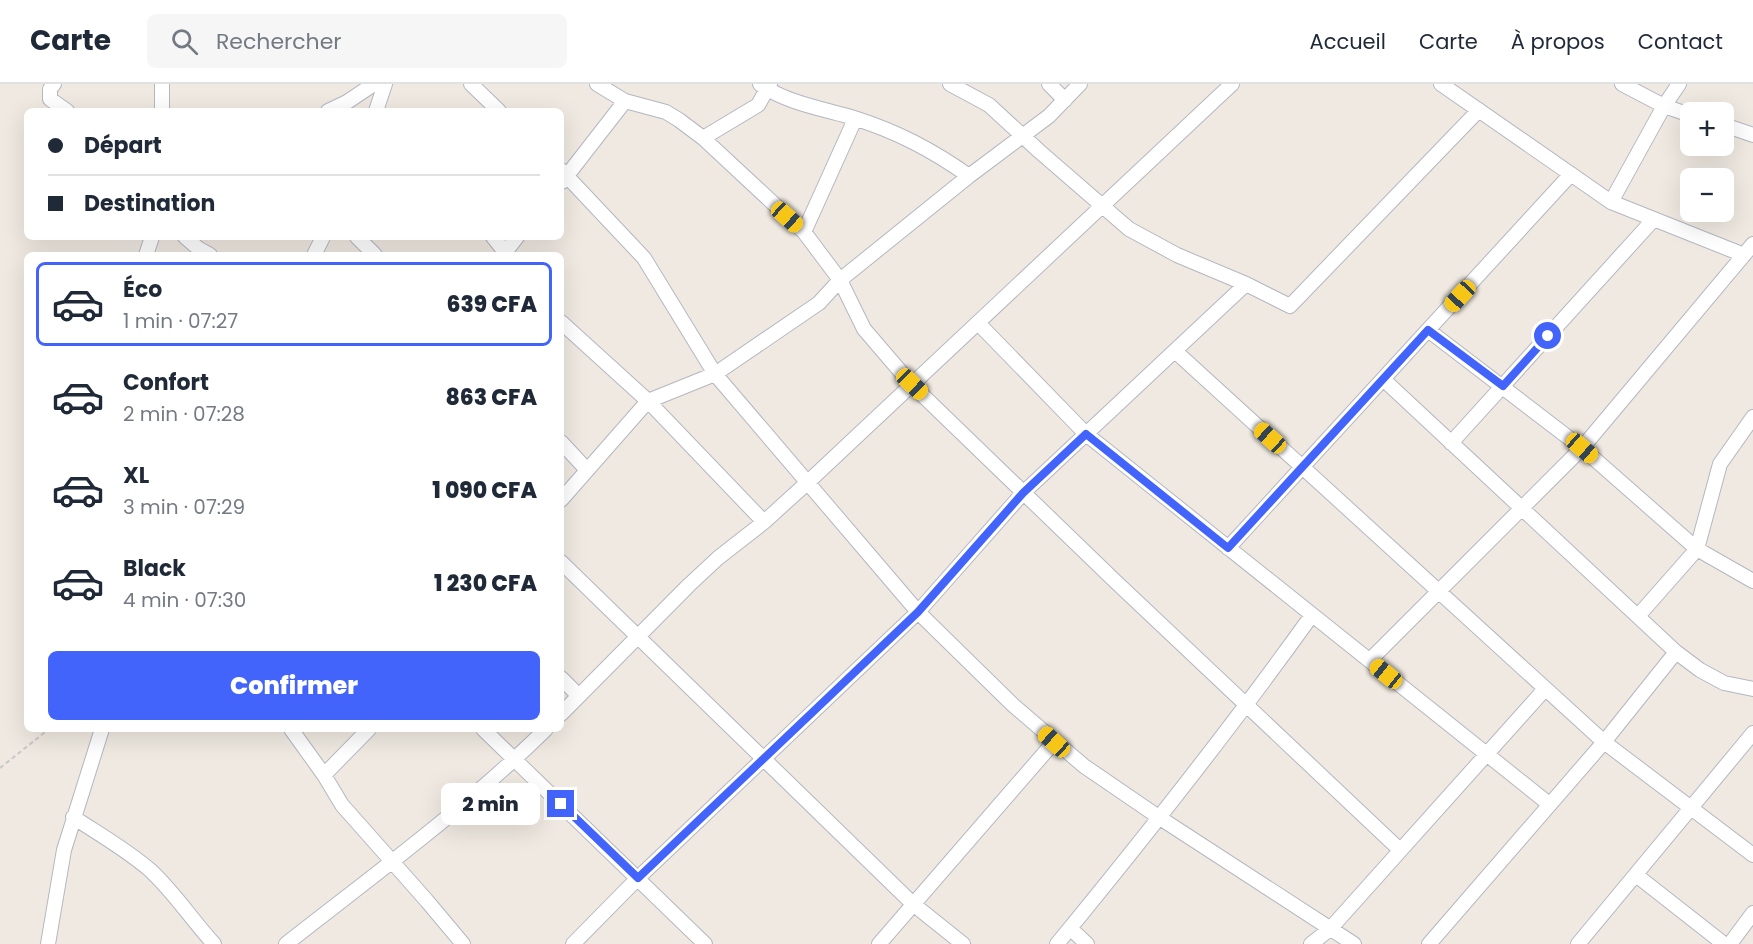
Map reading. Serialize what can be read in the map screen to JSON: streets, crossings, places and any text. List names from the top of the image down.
{
  "page": {
    "header": "Carte",
    "search": "Rechercher",
    "nav": [
      "Accueil",
      "Carte",
      "À propos",
      "Contact"
    ],
    "map_buttons": ["+", "−"],
    "banner": ["Départ", "Destination"],
    "list": [
      {
        "name": "Éco",
        "note": "1 min · 07:27",
        "value": "639 CFA"
      },
      {
        "name": "Confort",
        "note": "2 min · 07:28",
        "value": "863 CFA"
      },
      {
        "name": "XL",
        "note": "3 min · 07:29",
        "value": "1 090 CFA"
      },
      {
        "name": "Black",
        "note": "4 min · 07:30",
        "value": "1 230 CFA"
      }
    ],
    "buttons": "Confirmer",
    "bubble": "2 min"
  }
}
